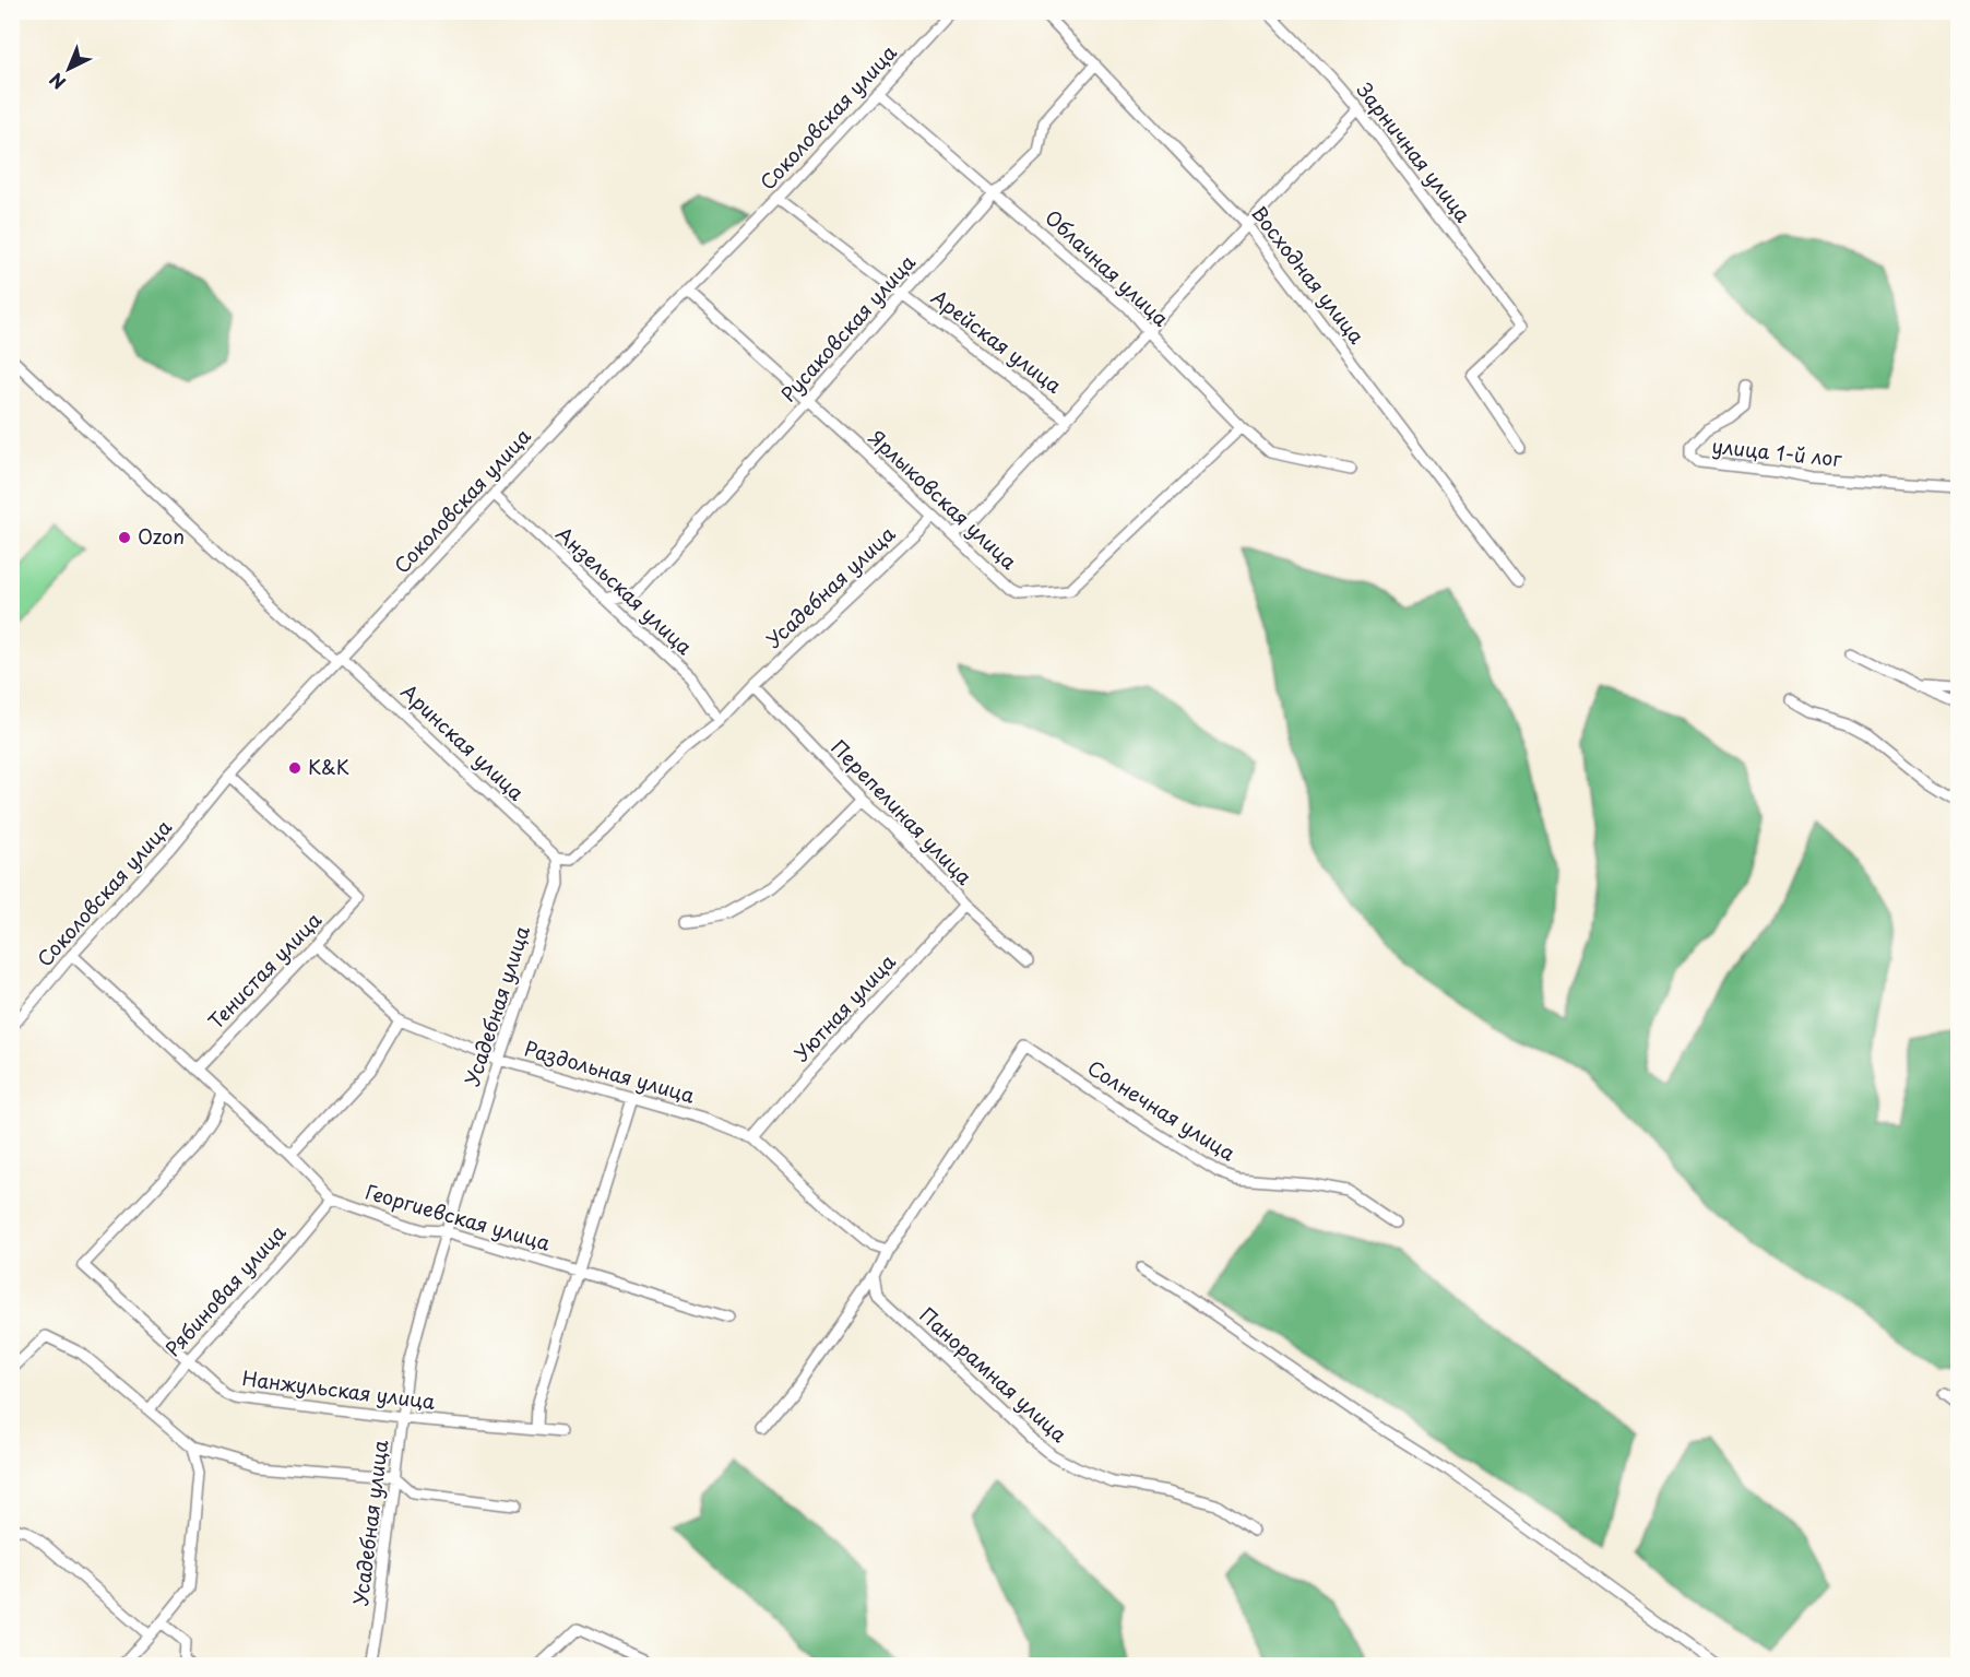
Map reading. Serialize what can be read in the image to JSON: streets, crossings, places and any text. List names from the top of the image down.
{
  "streets": {
    "street": [
      "Соколовская улица",
      "Зарничная улица",
      "Облачная улица",
      "Восходная улица",
      "Русаковская улица",
      "Арейская улица",
      "улица 1-й лог",
      "Ярлыковская улица",
      "Усадебная улица",
      "Анзельская улица",
      "Аринская улица",
      "Перепелиная улица",
      "Тенистая улица",
      "Уютная улица",
      "Раздольная улица",
      "Солнечная улица",
      "Георгиевская улица",
      "Рябиновая улица",
      "Панорамная улица",
      "Нанжульская улица"
    ]
  },
  "crossings": [
    ["Соколовская улица", "Облачная улица"],
    ["Соколовская улица", "Арейская улица"],
    ["Соколовская улица", "Ярлыковская улица"],
    ["Соколовская улица", "Анзельская улица"],
    ["Соколовская улица", "Аринская улица"],
    ["Соколовская улица", "Тенистая улица"],
    ["Соколовская улица", "Георгиевская улица"],
    ["Облачная улица", "Русаковская улица"],
    ["Облачная улица", "Ярлыковская улица"],
    ["Восходная улица", "Русаковская улица"],
    ["Русаковская улица", "Арейская улица"],
    ["Русаковская улица", "Ярлыковская улица"],
    ["Русаковская улица", "Анзельская улица"],
    ["Ярлыковская улица", "Усадебная улица"],
    ["Усадебная улица", "Анзельская улица"],
    ["Усадебная улица", "Аринская улица"],
    ["Усадебная улица", "Перепелиная улица"],
    ["Усадебная улица", "Раздольная улица"],
    ["Усадебная улица", "Георгиевская улица"],
    ["Усадебная улица", "Нанжульская улица"],
    ["Перепелиная улица", "Уютная улица"],
    ["Тенистая улица", "Раздольная улица"],
    ["Тенистая улица", "Георгиевская улица"],
    ["Уютная улица", "Раздольная улица"],
    ["Раздольная улица", "Солнечная улица"],
    ["Георгиевская улица", "Рябиновая улица"],
    ["Георгиевская улица", "Нанжульская улица"],
    ["Рябиновая улица", "Нанжульская улица"]
  ],
  "places": ["Ozon", "K&K"],
  "north": "bottom left"
}
